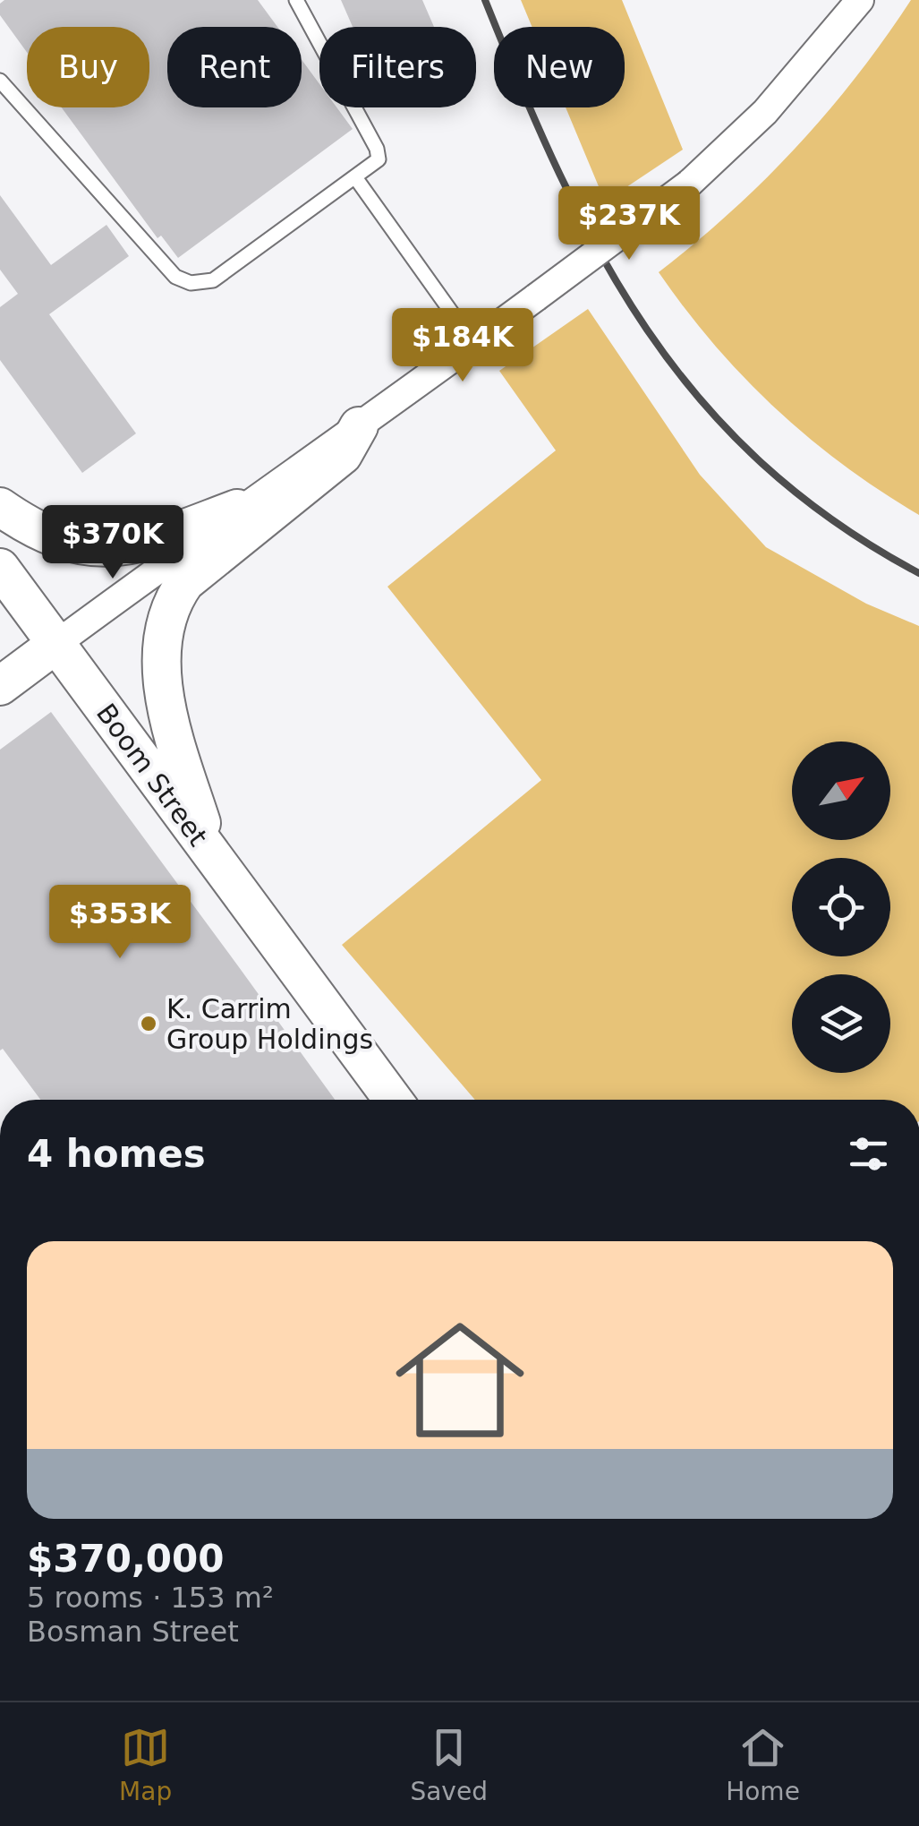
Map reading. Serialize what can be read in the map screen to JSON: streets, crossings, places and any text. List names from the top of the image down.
{
  "streets": {
    "main road": ["Boom Street"]
  },
  "places": ["K. Carrim Group Holdings"],
  "north": "top right",
  "page": {
    "chip": [
      "Buy",
      "Rent",
      "Filters",
      "New"
    ],
    "price": [
      "$237K",
      "$184K",
      "$370K",
      "$353K"
    ],
    "heading": "4 homes",
    "list": [
      {
        "name": "$370,000",
        "note": "5 rooms · 153 m² · Bosman Street"
      }
    ],
    "tabs": ["Map", "Saved", "Home"]
  }
}
